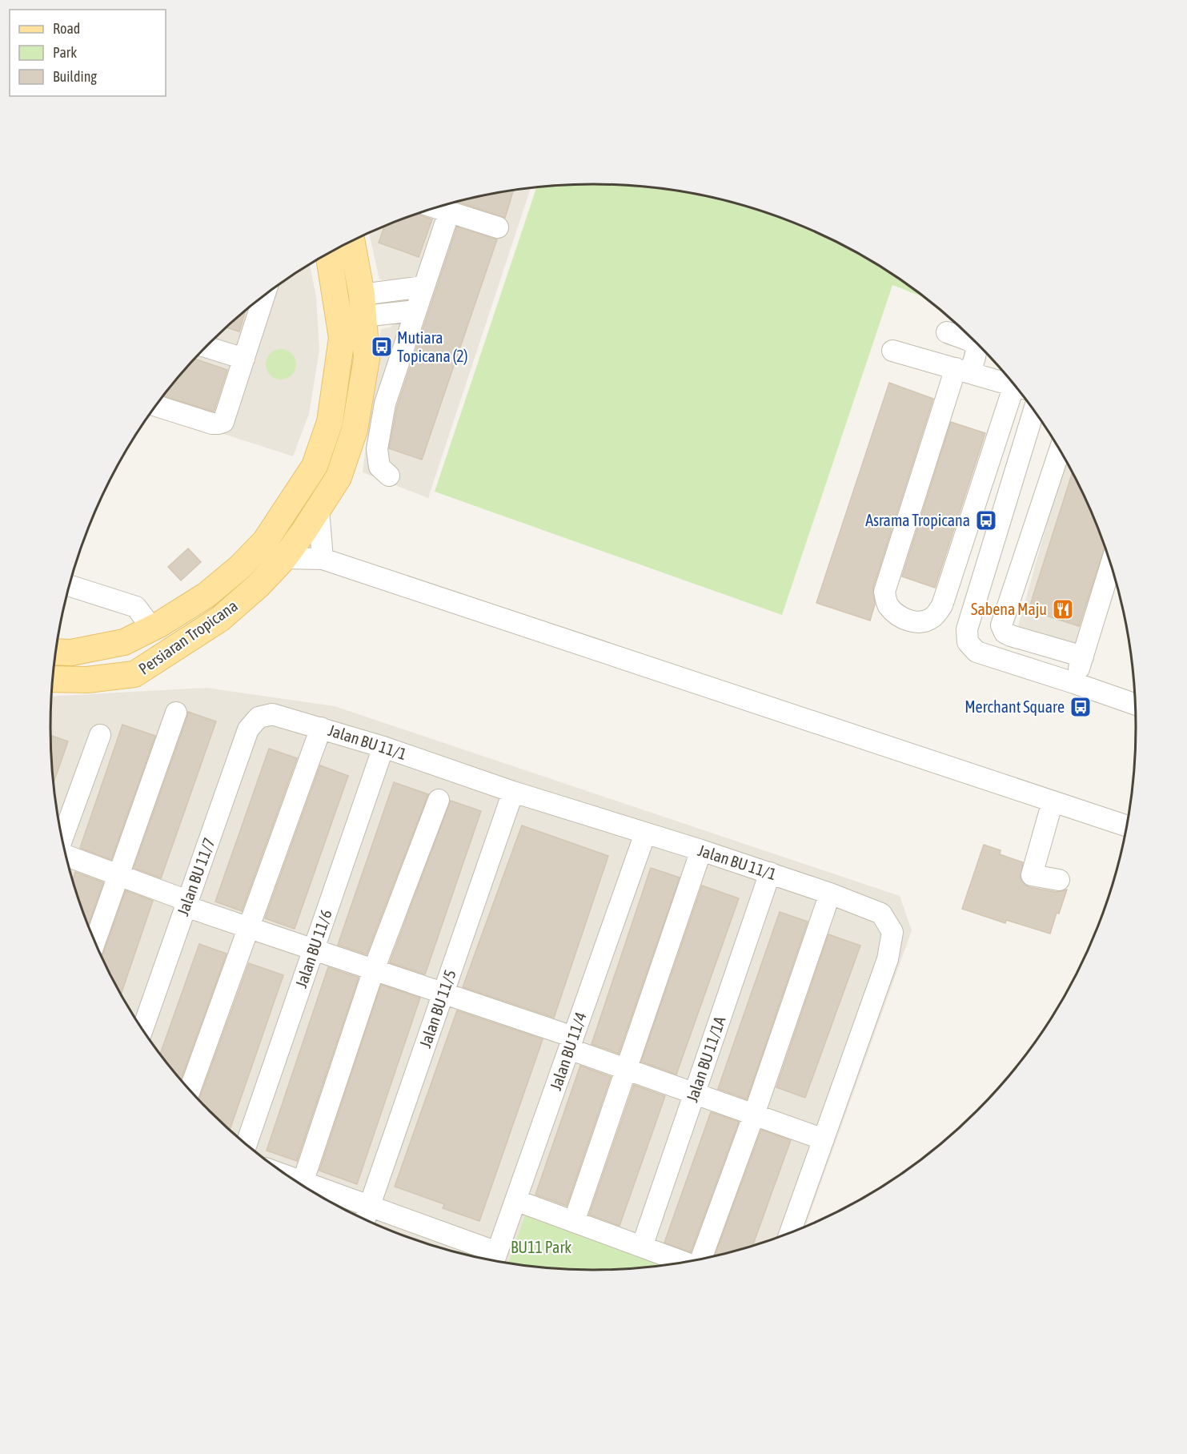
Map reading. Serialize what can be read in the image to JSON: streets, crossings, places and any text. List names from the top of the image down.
{
  "streets": {
    "main road": ["Persiaran Tropicana"],
    "street": [
      "Jalan BU 11/1",
      "Jalan BU 11/7",
      "Jalan BU 11/6",
      "Jalan BU 11/5",
      "Jalan BU 11/4",
      "Jalan BU 11/1A"
    ]
  },
  "crossings": [
    ["Jalan BU 11/1", "Jalan BU 11/7"],
    ["Jalan BU 11/1", "Jalan BU 11/6"],
    ["Jalan BU 11/1", "Jalan BU 11/5"],
    ["Jalan BU 11/1", "Jalan BU 11/4"],
    ["Jalan BU 11/1", "Jalan BU 11/1A"]
  ],
  "parks": ["BU11 Park"],
  "places": {
    "bus stop": ["Mutiara Topicana (2)", "Asrama Tropicana", "Merchant Square"],
    "restaurant": ["Sabena Maju"]
  },
  "legend": ["Road", "Park", "Building"]
}
